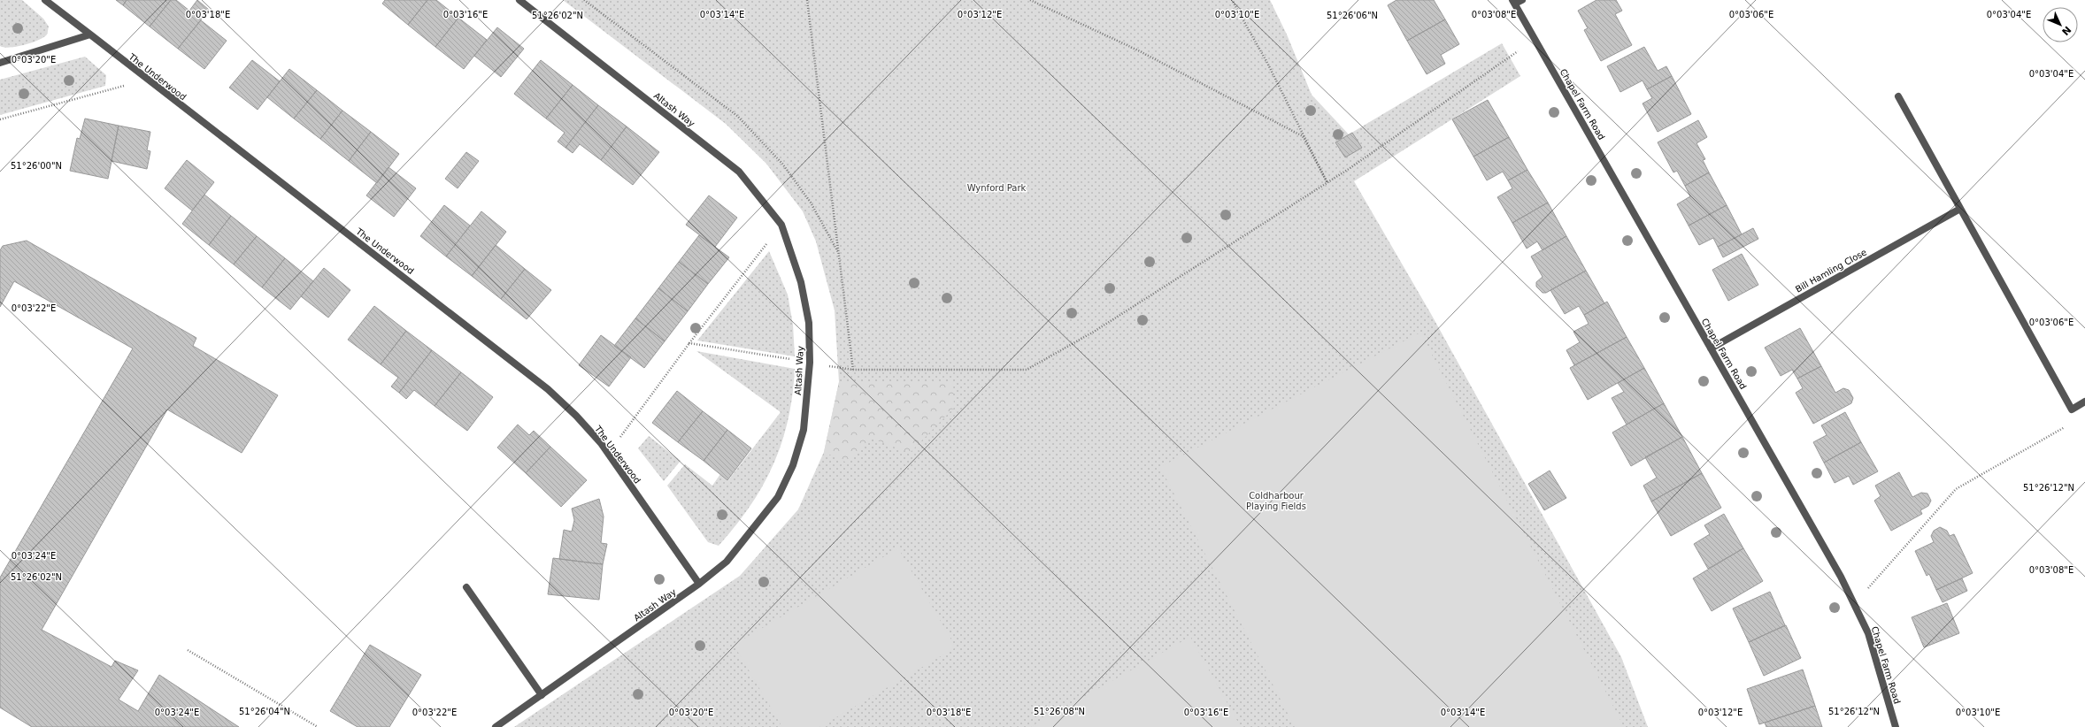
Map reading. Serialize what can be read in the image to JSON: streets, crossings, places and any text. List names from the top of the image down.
{
  "streets": {
    "street": [
      "The Underwood",
      "Chapel Farm Road",
      "Altash Way",
      "Bill Hamling Close"
    ]
  },
  "crossings": [
    ["The Underwood", "Altash Way"],
    ["Chapel Farm Road", "Bill Hamling Close"]
  ],
  "parks": ["Wynford Park", "Coldharbour Playing Fields"],
  "north": "bottom right",
  "coordinates": [
    "0°03'04\"E",
    "0°03'18\"E",
    "0°03'16\"E",
    "0°03'14\"E",
    "0°03'10\"E",
    "0°03'08\"E",
    "0°03'06\"E",
    "0°03'12\"E",
    "51°26'02\"N",
    "51°26'06\"N",
    "0°03'20\"E",
    "51°26'00\"N",
    "0°03'22\"E",
    "51°26'12\"N",
    "0°03'24\"E",
    "51°26'04\"N",
    "51°26'08\"N"
  ]
}
